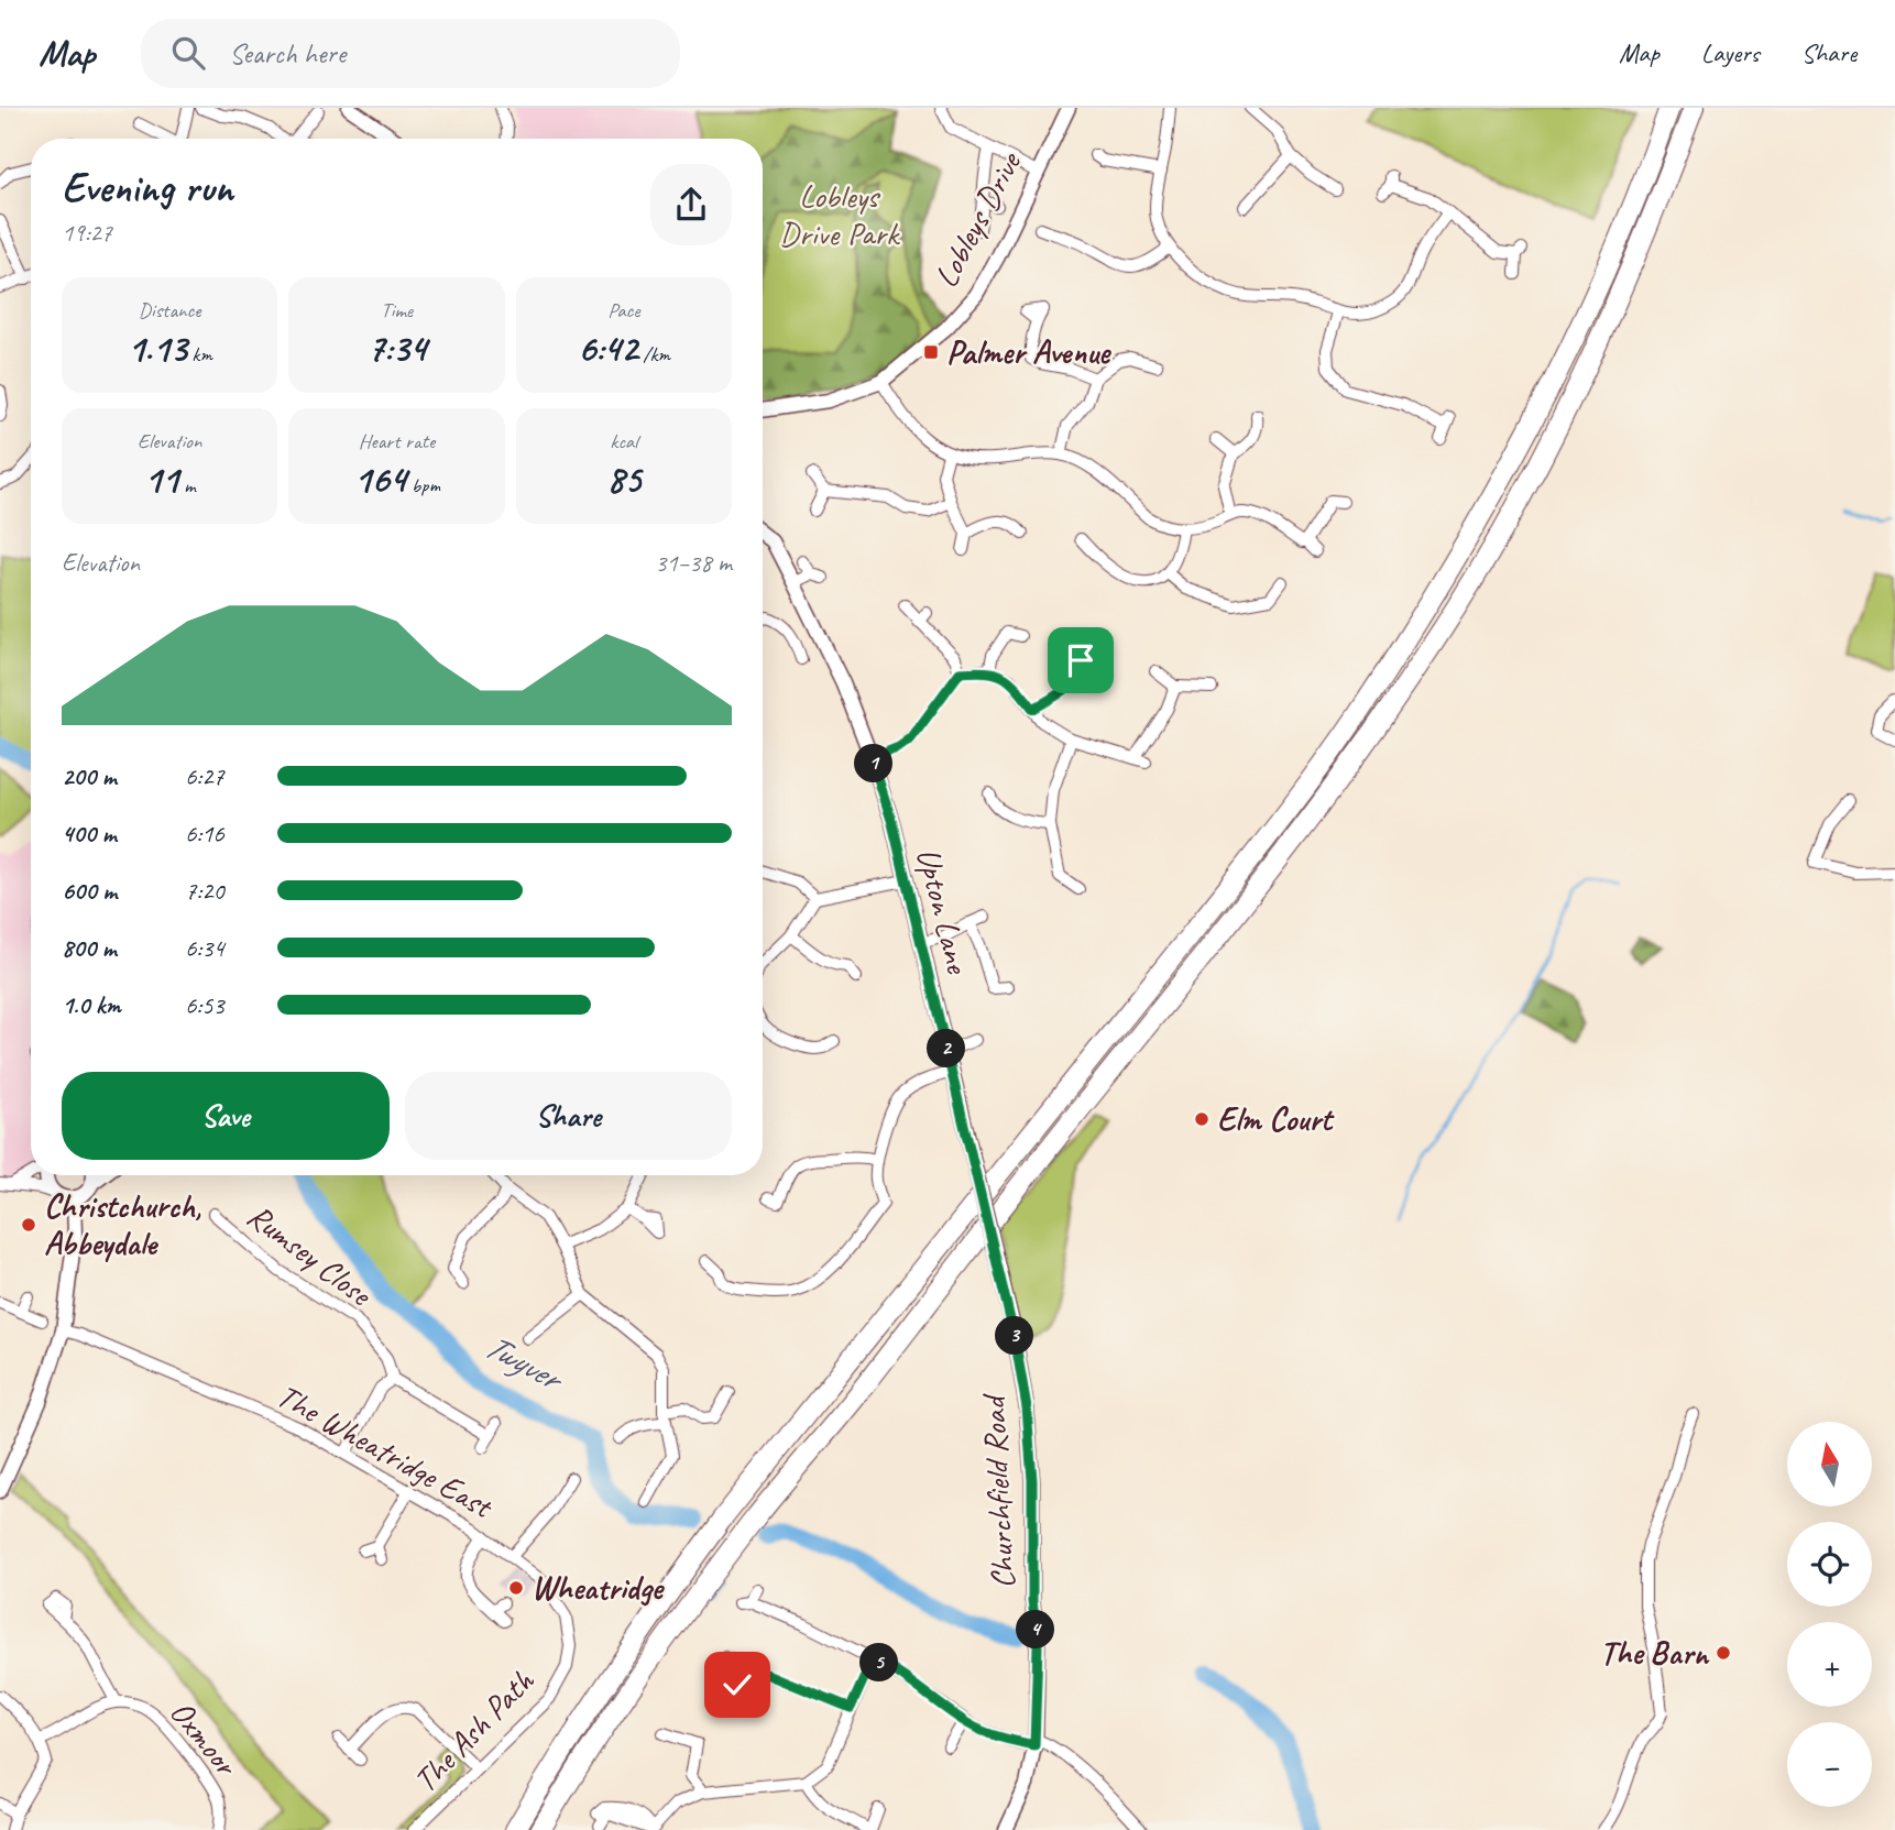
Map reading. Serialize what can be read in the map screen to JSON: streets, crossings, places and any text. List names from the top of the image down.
{
  "streets": {
    "street": [
      "Lobleys Drive",
      "Upton Lane",
      "Rumsey Close",
      "The Wheatridge East",
      "Churchfield Road",
      "The Ash Path",
      "Oxmoor"
    ]
  },
  "crossings": [
    ["Upton Lane", "Churchfield Road"],
    ["The Wheatridge East", "The Ash Path"]
  ],
  "water": ["Twyver"],
  "parks": ["Lobleys Drive Park"],
  "places": {
    "transit": ["Palmer Avenue"],
    "other": [
      "Elm Court",
      "Christchurch, Abbeydale",
      "Wheatridge",
      "The Barn"
    ]
  },
  "north": "top",
  "page": {
    "header": "Map",
    "search": "Search here",
    "nav": ["Map", "Layers", "Share"],
    "heading": ["Evening run", "19:27"],
    "stats": [
      ["Distance", "1.13 km"],
      ["Time", "7:34"],
      ["Pace", "6:42 /km"],
      ["Elevation", "11 m"],
      ["Heart rate", "164 bpm"],
      ["kcal", "85"]
    ],
    "chart": ["Elevation", "31–38 m"],
    "pins": [
      "1",
      "2",
      "3",
      "4",
      "5"
    ],
    "list": [
      {
        "name": "200 m",
        "note": "6:27"
      },
      {
        "name": "400 m",
        "note": "6:16"
      },
      {
        "name": "600 m",
        "note": "7:20"
      },
      {
        "name": "800 m",
        "note": "6:34"
      },
      {
        "name": "1.0 km",
        "note": "6:53"
      }
    ],
    "buttons": ["Save", "Share"],
    "map_buttons": ["+", "−"]
  }
}
